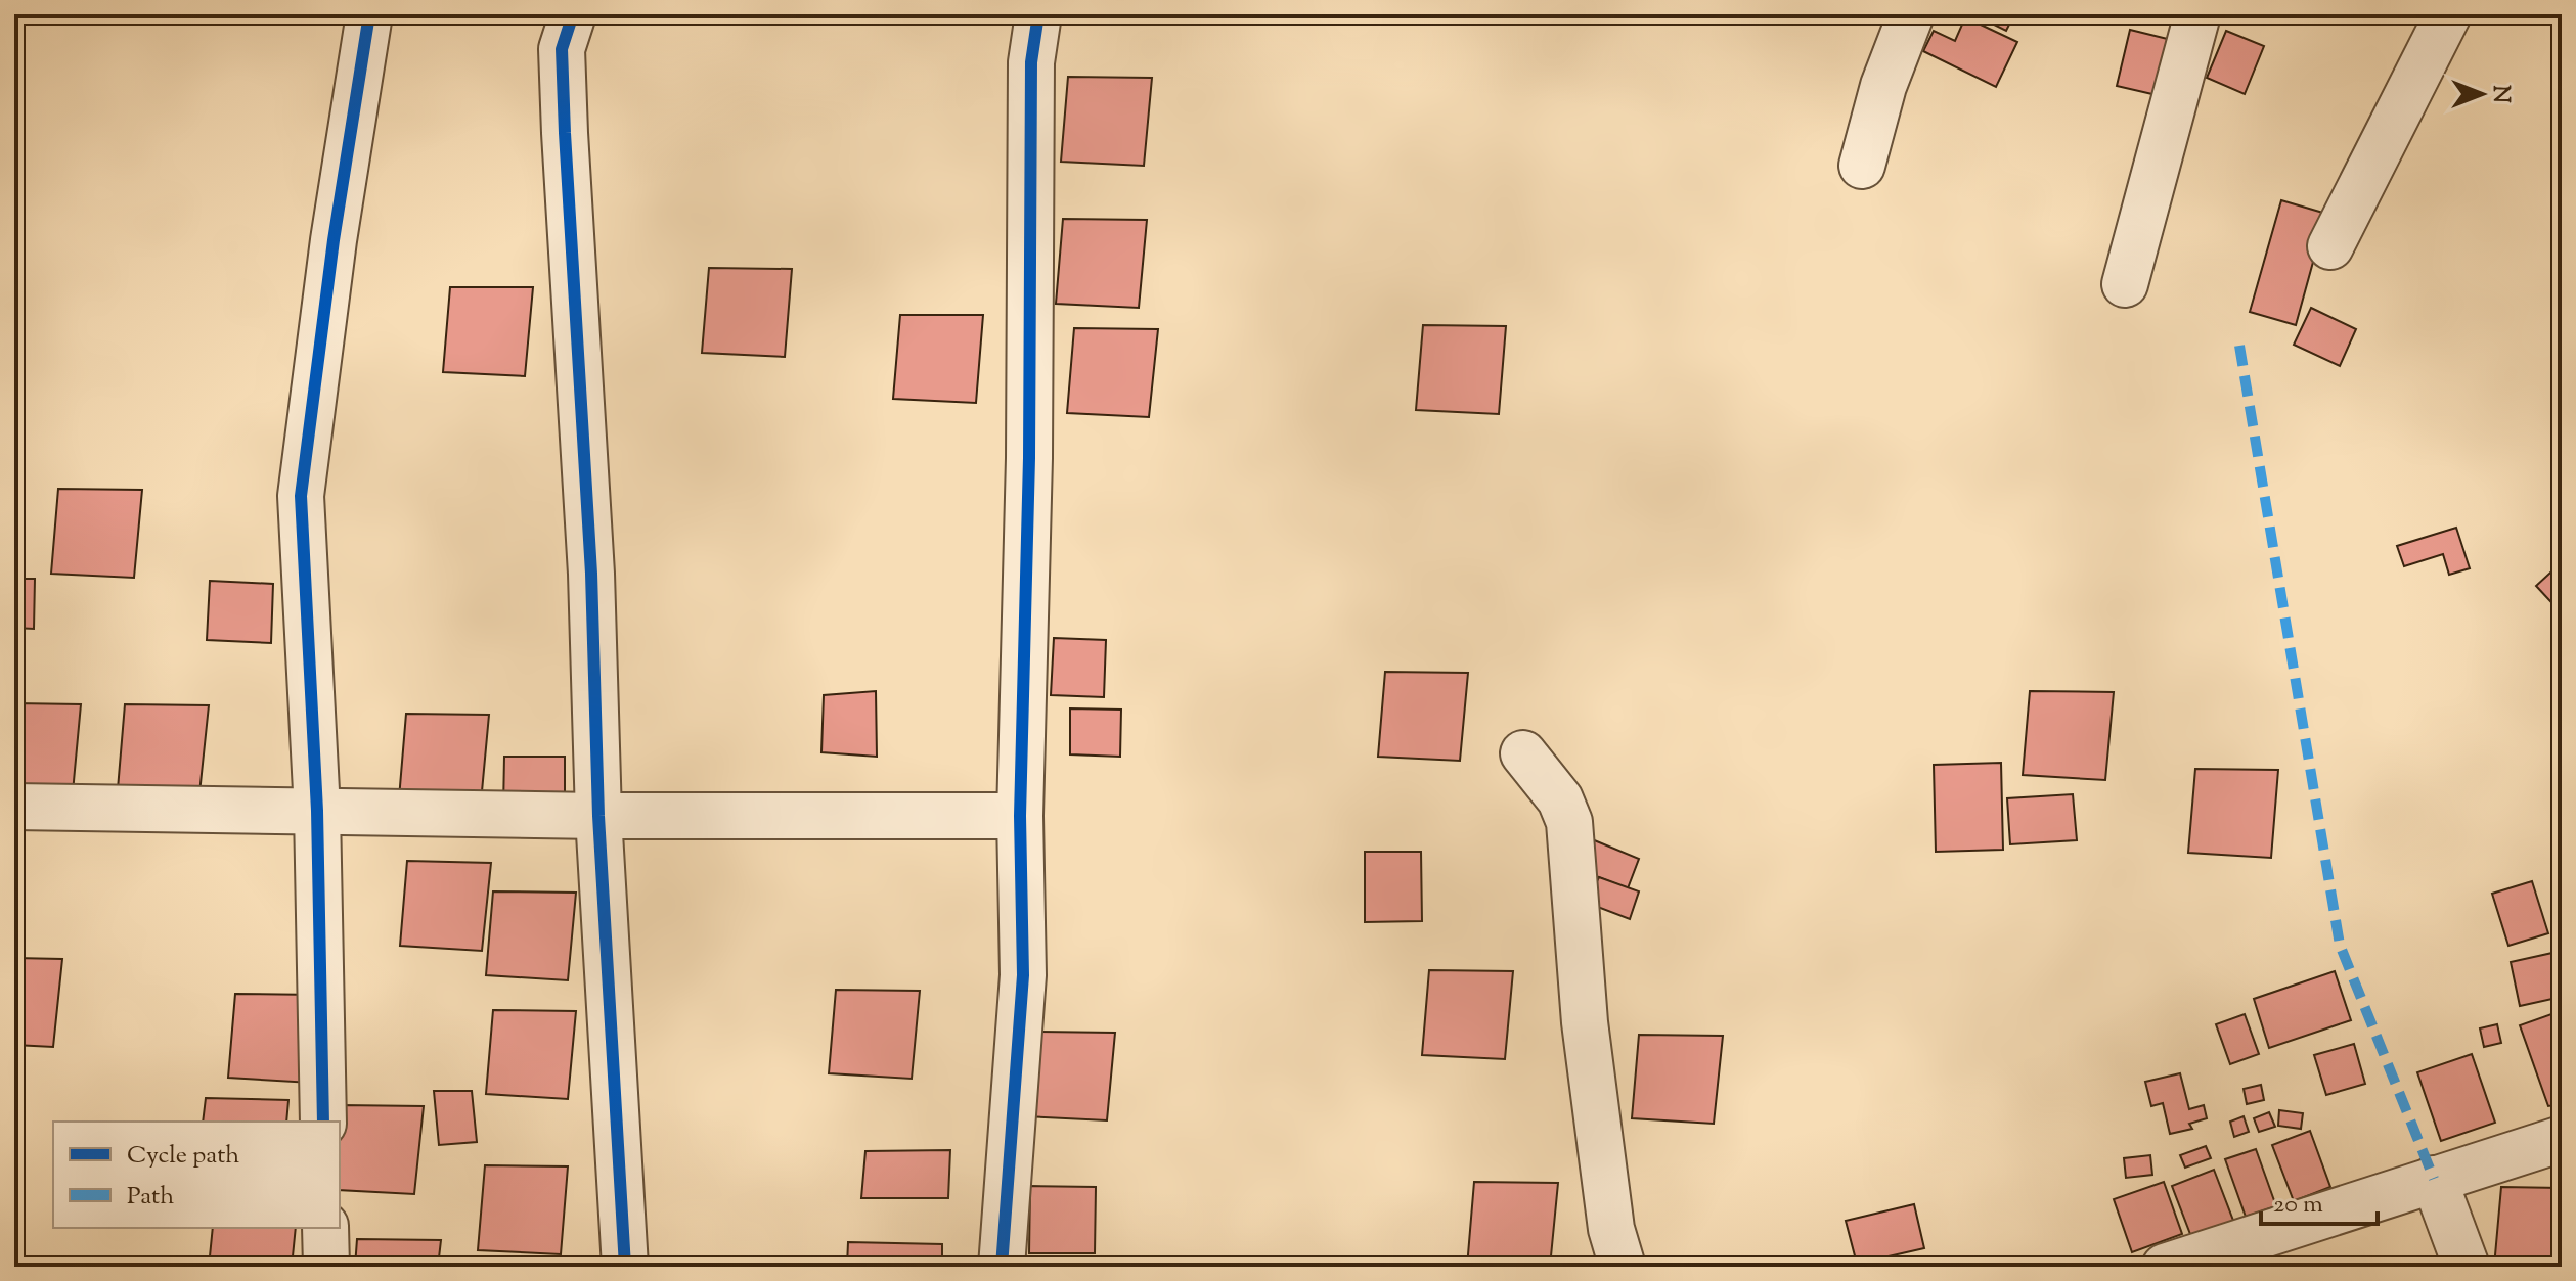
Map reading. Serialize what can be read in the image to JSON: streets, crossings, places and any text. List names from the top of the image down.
{
  "legend": ["Cycle path", "Path"],
  "scale_bar": "20 m",
  "north": "right"
}
